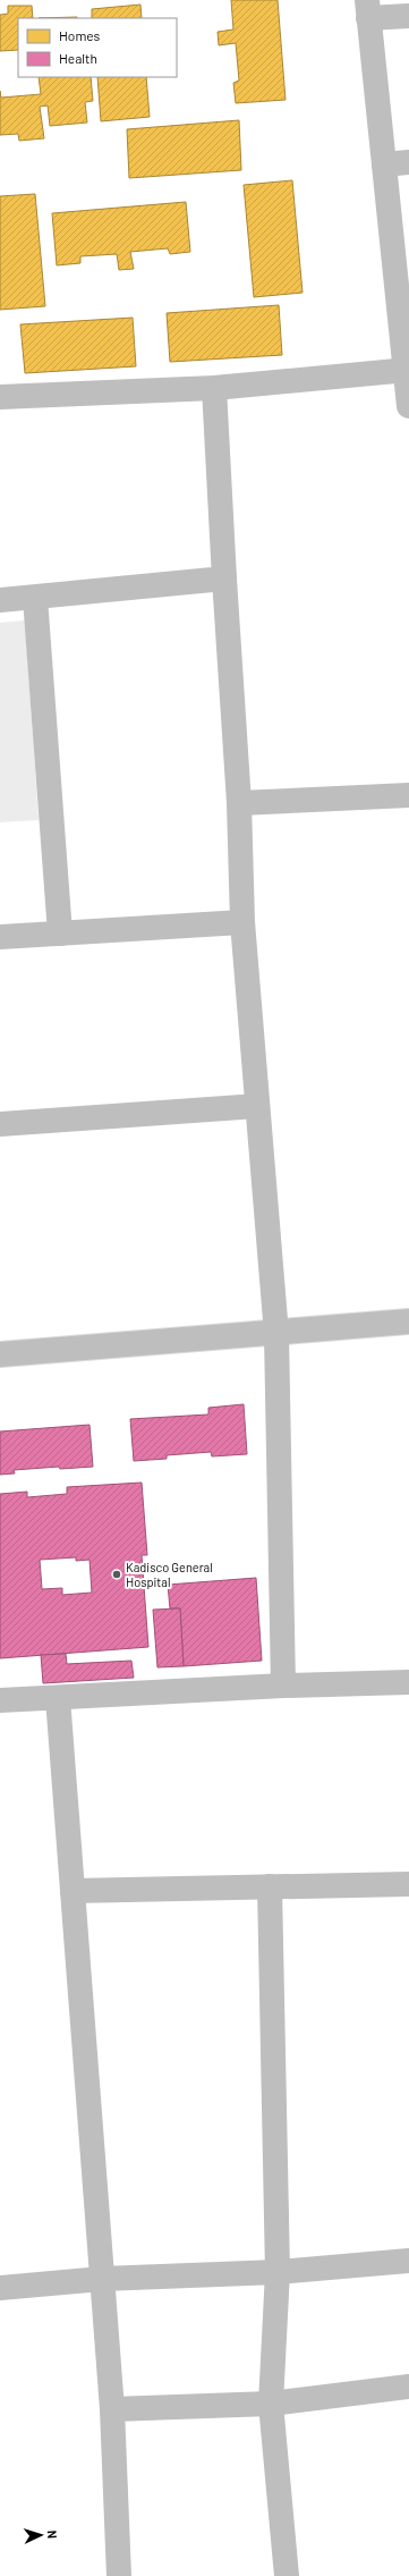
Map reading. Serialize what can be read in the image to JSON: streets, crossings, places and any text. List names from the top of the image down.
{
  "places": ["Kadisco General Hospital"],
  "legend": ["Homes", "Health"],
  "north": "right"
}
